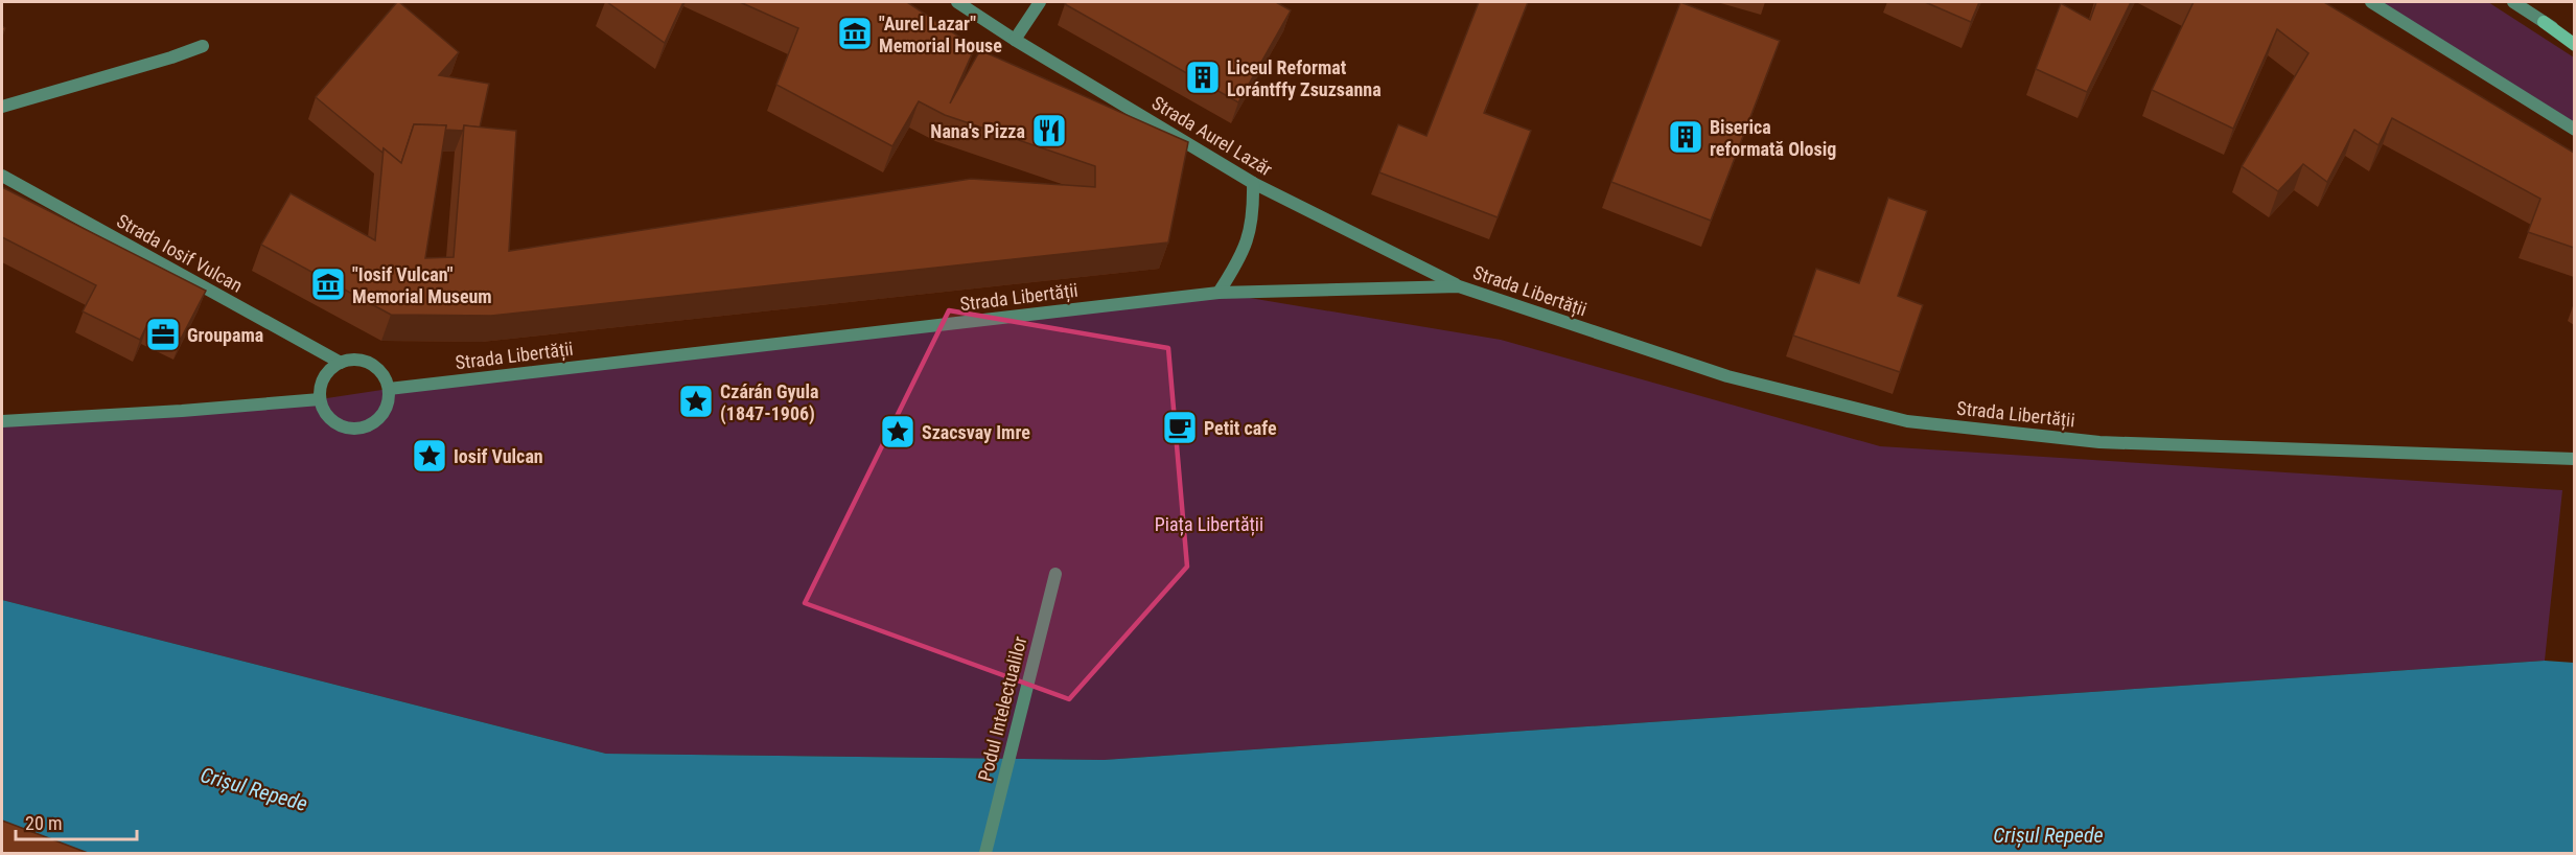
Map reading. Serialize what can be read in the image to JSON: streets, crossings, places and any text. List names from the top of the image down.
{
  "streets": {
    "street": [
      "Strada Aurel Lazăr",
      "Strada Iosif Vulcan",
      "Strada Libertății",
      "Podul Intelectualilor"
    ]
  },
  "crossings": [
    ["Strada Aurel Lazăr", "Strada Libertății"],
    ["Strada Iosif Vulcan", "Strada Libertății"]
  ],
  "water": ["Crișul Repede"],
  "parks": ["Piața Libertății"],
  "places": {
    "museum": ["\"Aurel Lazar\" Memorial House", "\"Iosif Vulcan\" Memorial Museum"],
    "building": ["Liceul Reformat Lorántffy Zsuzsanna", "Biserica reformată Olosig"],
    "restaurant": ["Nana's Pizza"],
    "office": ["Groupama"],
    "place": ["Czárán Gyula (1847-1906)", "Szacsvay Imre", "Iosif Vulcan"],
    "cafe": ["Petit cafe"]
  },
  "scale_bar": "20 m"
}
